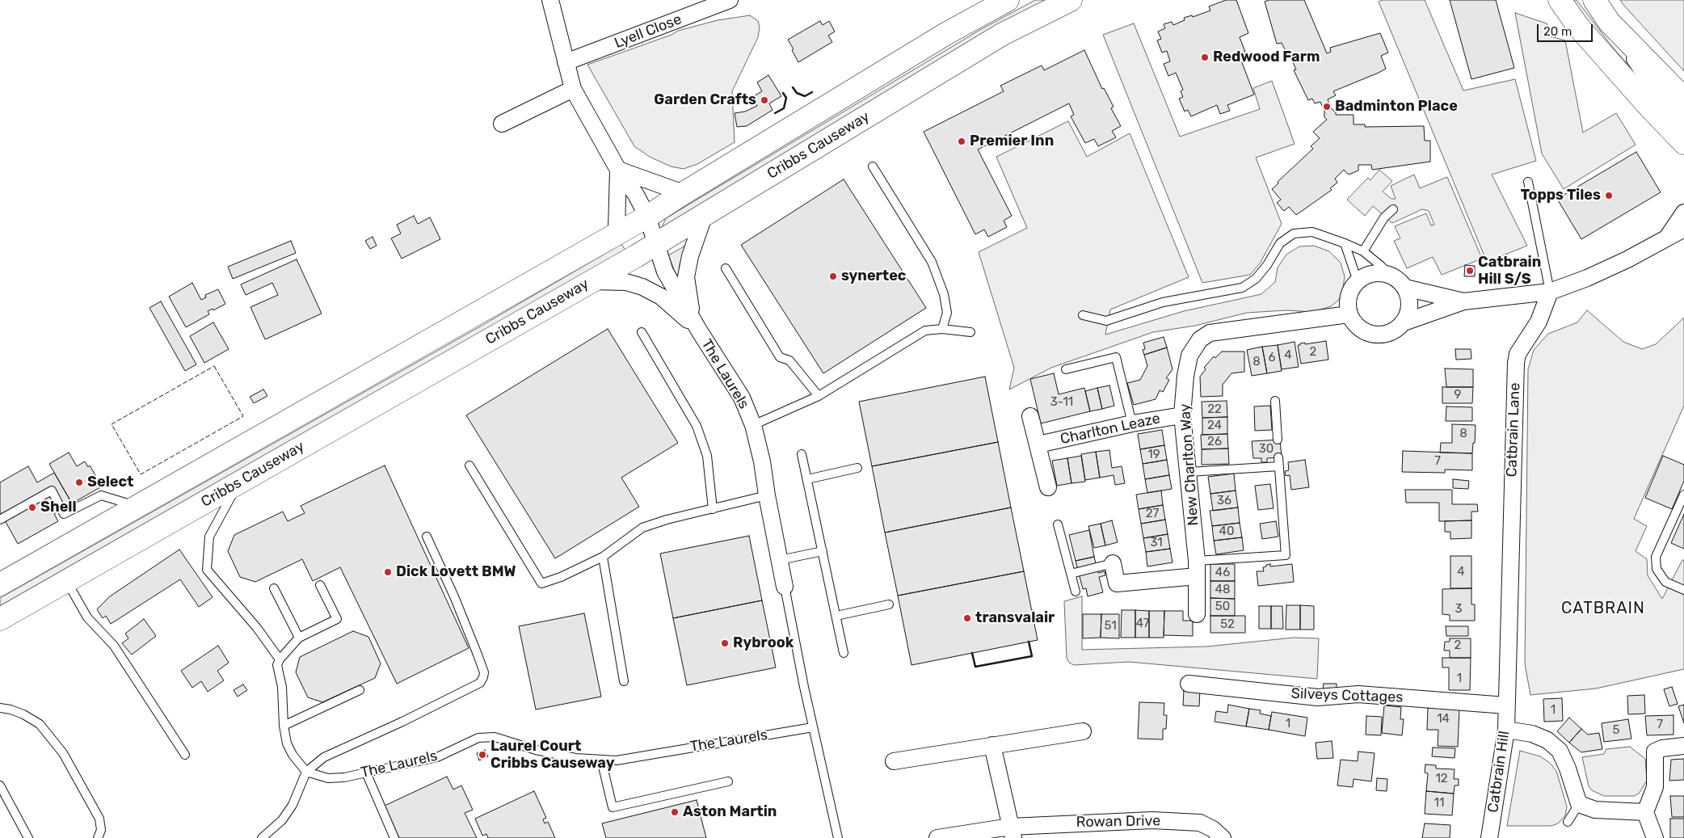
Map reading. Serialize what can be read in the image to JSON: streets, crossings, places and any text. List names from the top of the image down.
{
  "streets": {
    "main road": ["Cribbs Causeway"],
    "street": [
      "Lyell Close",
      "The Laurels",
      "Charlton Leaze",
      "Catbrain Lane",
      "New Charlton Way",
      "Silveys Cottages",
      "Catbrain Hill",
      "Rowan Drive"
    ]
  },
  "crossings": [
    ["Lyell Close", "The Laurels"],
    ["Cribbs Causeway", "The Laurels"],
    ["Charlton Leaze", "New Charlton Way"],
    ["Catbrain Lane", "Silveys Cottages"],
    ["Catbrain Lane", "Catbrain Hill"],
    ["Silveys Cottages", "Catbrain Hill"]
  ],
  "districts": ["CATBRAIN"],
  "places": [
    "Redwood Farm",
    "Garden Crafts",
    "Badminton Place",
    "Premier Inn",
    "Topps Tiles",
    "Catbrain Hill S/S",
    "synertec",
    "Select",
    "Shell",
    "Dick Lovett BMW",
    "transvalair",
    "Rybrook",
    "Laurel Court Cribbs Causeway",
    "Aston Martin"
  ],
  "house_numbers": [
    "2",
    "4",
    "6",
    "8",
    "9",
    "3-11",
    "22",
    "24",
    "8",
    "26",
    "30",
    "19",
    "7",
    "36",
    "27",
    "40",
    "31",
    "4",
    "46",
    "48",
    "50",
    "3",
    "47",
    "52",
    "51",
    "2",
    "1",
    "1",
    "14",
    "1",
    "7",
    "5",
    "12",
    "11"
  ],
  "scale_bar": "20 m"
}
